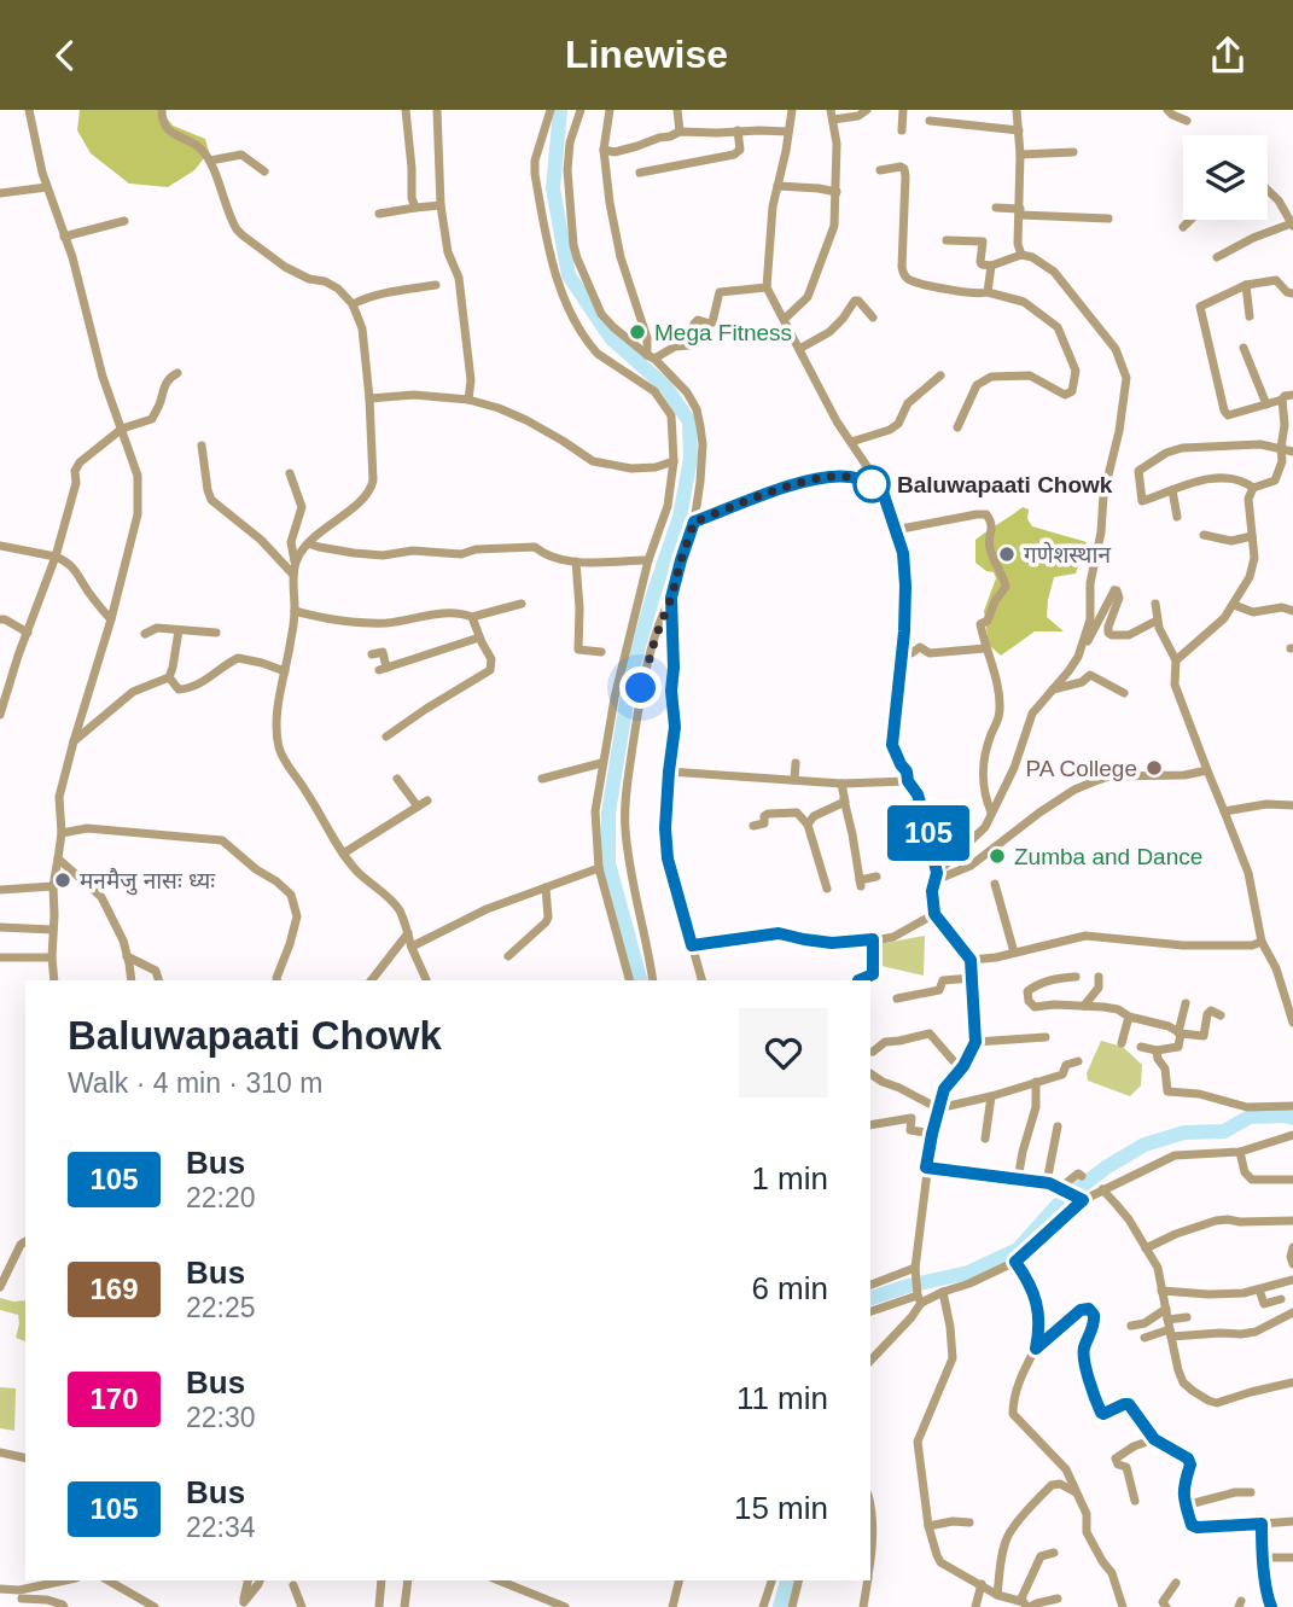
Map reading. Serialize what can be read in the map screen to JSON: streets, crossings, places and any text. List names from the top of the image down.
{
  "places": [
    "Mega Fitness",
    "Baluwapaati Chowk",
    "गणेशस्थान",
    "PA College",
    "Zumba and Dance",
    "मनमैजु नासः ध्यः"
  ],
  "lines": ["bus line 105"],
  "page": {
    "header": "Linewise",
    "on_map": "105",
    "heading": ["Baluwapaati Chowk", "Walk · 4 min · 310 m"],
    "list": [
      {
        "mark": "105",
        "name": "Bus",
        "note": "22:20",
        "value": "1 min"
      },
      {
        "mark": "169",
        "name": "Bus",
        "note": "22:25",
        "value": "6 min"
      },
      {
        "mark": "170",
        "name": "Bus",
        "note": "22:30",
        "value": "11 min"
      },
      {
        "mark": "105",
        "name": "Bus",
        "note": "22:34",
        "value": "15 min"
      }
    ]
  }
}
